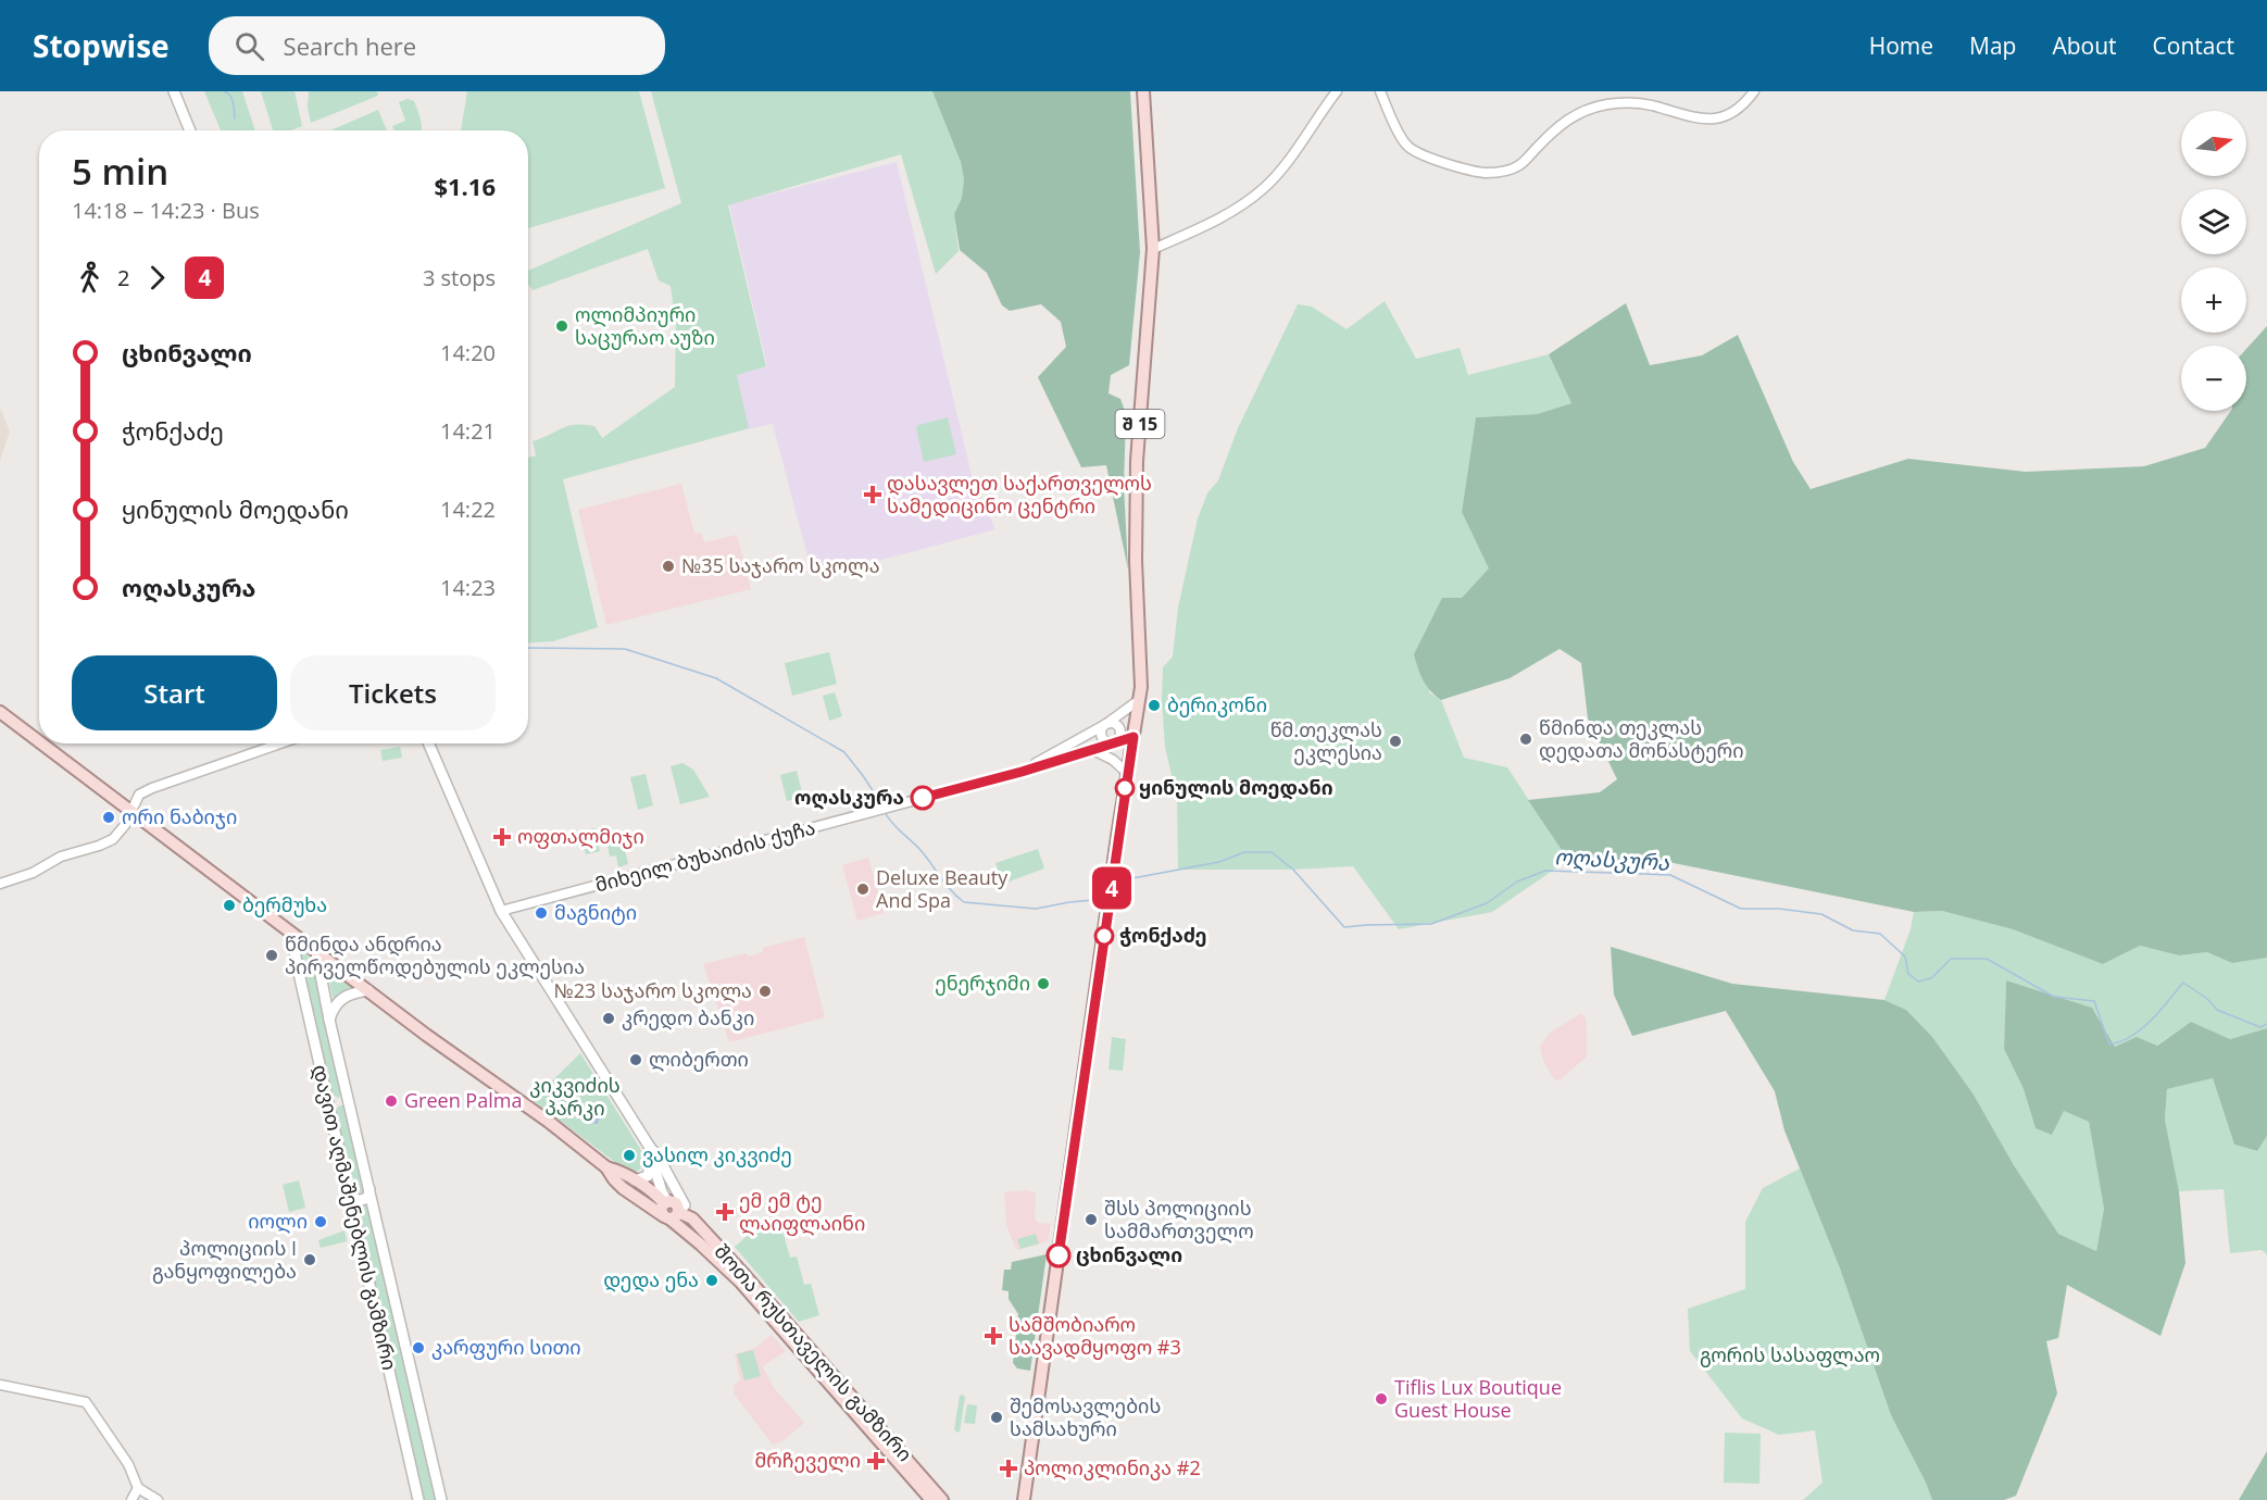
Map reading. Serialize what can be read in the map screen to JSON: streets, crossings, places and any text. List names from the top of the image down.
{
  "streets": {
    "main road": ["შ 15", "დავით აღმაშენებლის გამზირი", "შოთა რუსთაველის გამზირი"],
    "street": ["მიხეილ ბუხაიძის ქუჩა"]
  },
  "crossings": [
    ["შ 15", "მიხეილ ბუხაიძის ქუჩა"]
  ],
  "water": ["ოღასკურა"],
  "parks": ["კიკვიძის პარკი", "გორის სასაფლაო"],
  "places": {
    "other": [
      "ოლიმპიური საცურაო აუზი",
      "№35 საჯარო სკოლა",
      "ბერიკონი",
      "წმინდა თეკლას დედათა მონასტერი",
      "წმ.თეკლას ეკლესია",
      "ყინულის მოედანი",
      "ოღასკურა",
      "ორი ნაბიჯი",
      "Deluxe Beauty And Spa",
      "ბერმუხა",
      "მაგნიტი",
      "ჭონქაძე",
      "წმინდა ანდრია პირველწოდებულის ეკლესია",
      "ენერჯიმი",
      "№23 საჯარო სკოლა",
      "კრედო ბანკი",
      "ლიბერთი",
      "Green Palma",
      "ვასილ კიკვიძე",
      "შსს პოლიციის სამმართველო",
      "იოლი",
      "ცხინვალი",
      "პოლიციის I განყოფილება",
      "დედა ენა",
      "კარფური სითი",
      "Tiflis Lux Boutique Guest House",
      "შემოსავლების სამსახური"
    ],
    "health": [
      "დასავლეთ საქართველოს სამედიცინო ცენტრი",
      "ოფთალმიჯი",
      "ემ ემ ტე ლაიფლაინი",
      "სამშობიარო საავადმყოფო #3",
      "მრჩეველი",
      "პოლიკლინიკა #2"
    ]
  },
  "lines": ["bus line 4"],
  "north": "right",
  "page": {
    "header": "Stopwise",
    "search": "Search here",
    "nav": [
      "Home",
      "Map",
      "About",
      "Contact"
    ],
    "on_map": "4",
    "map_buttons": ["+", "−"],
    "heading": ["5 min", "14:18 – 14:23 · Bus", "$1.16"],
    "legs": ["2", "4", "3 stops"],
    "list": [
      {
        "name": "ცხინვალი",
        "value": "14:20"
      },
      {
        "name": "ჭონქაძე",
        "value": "14:21"
      },
      {
        "name": "ყინულის მოედანი",
        "value": "14:22"
      },
      {
        "name": "ოღასკურა",
        "value": "14:23"
      }
    ],
    "buttons": ["Start", "Tickets"]
  }
}
